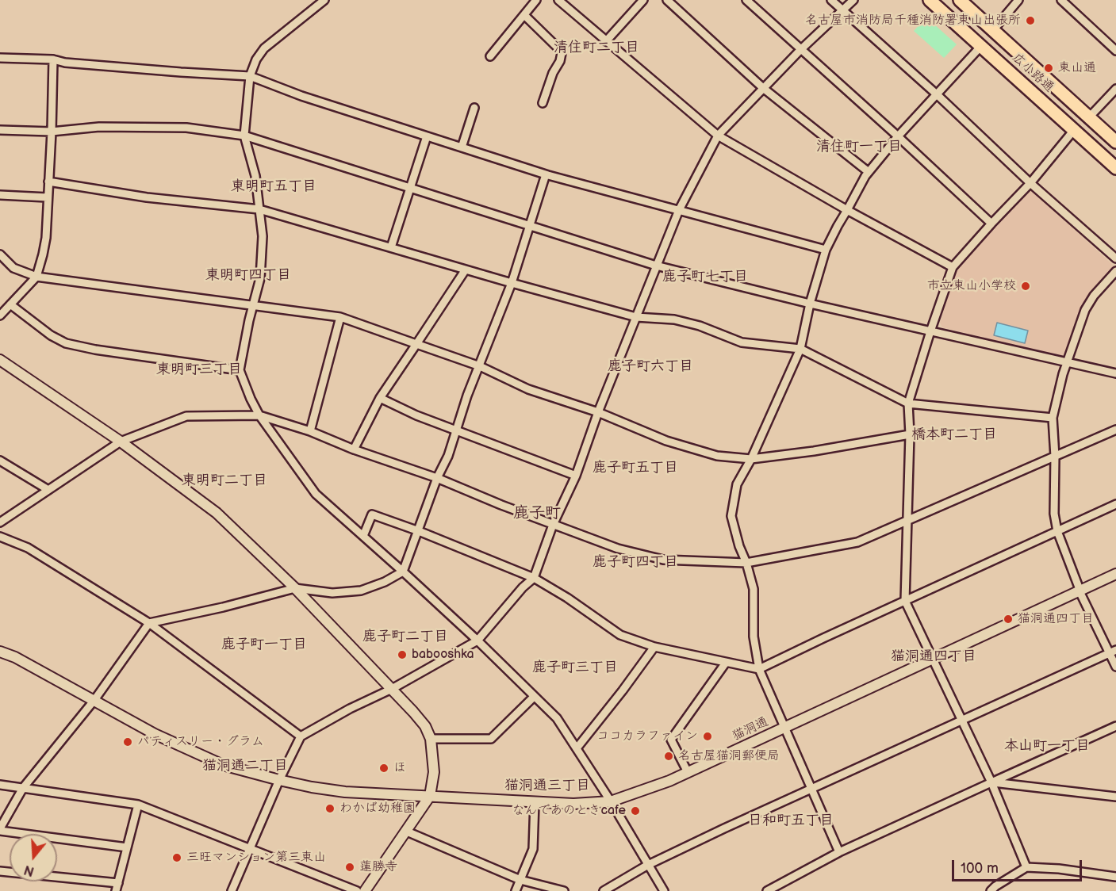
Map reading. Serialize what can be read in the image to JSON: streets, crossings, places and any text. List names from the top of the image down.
{
  "streets": {
    "main road": ["広小路通"],
    "street": ["猫洞通"]
  },
  "districts": [
    "清住町二丁目",
    "清住町一丁目",
    "東明町五丁目",
    "東明町四丁目",
    "鹿子町七丁目",
    "鹿子町六丁目",
    "東明町三丁目",
    "橋本町二丁目",
    "鹿子町五丁目",
    "東明町二丁目",
    "鹿子町",
    "鹿子町四丁目",
    "鹿子町二丁目",
    "鹿子町一丁目",
    "猫洞通四丁目",
    "鹿子町三丁目",
    "本山町一丁目",
    "猫洞通二丁目",
    "猫洞通三丁目",
    "日和町五丁目"
  ],
  "places": [
    "名古屋市消防局千種消防署東山出張所",
    "東山通",
    "市立東山小学校",
    "猫洞通四丁目",
    "babooshka",
    "ココカラファイン",
    "パティスリー・グラム",
    "名古屋猫洞郵便局",
    "ほ",
    "わかば幼稚園",
    "なんであのときcafe",
    "三旺マンション第三東山",
    "蓮勝寺"
  ],
  "scale_bar": "100 m",
  "north": "bottom"
}
